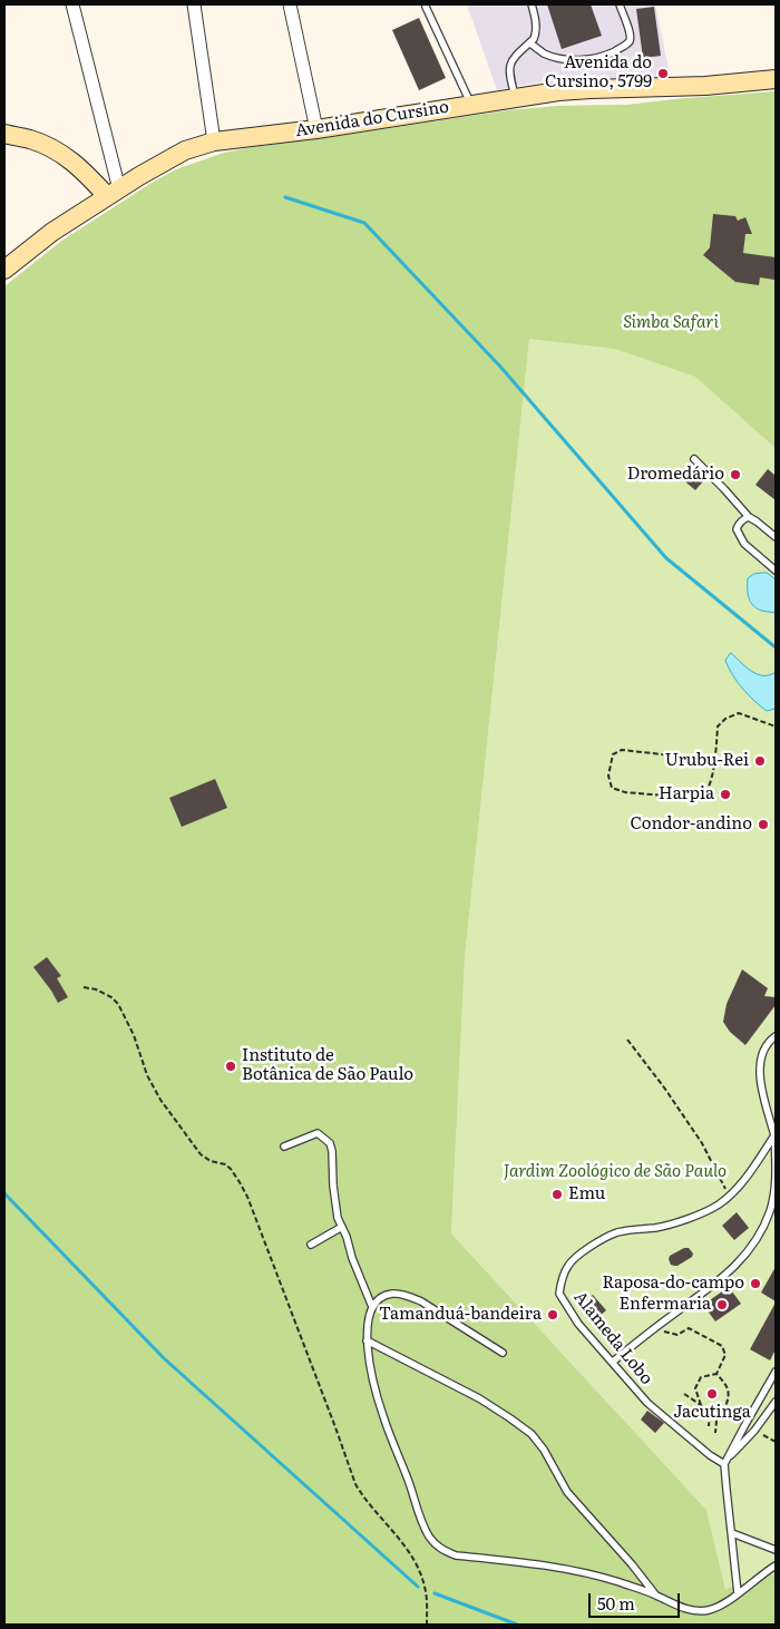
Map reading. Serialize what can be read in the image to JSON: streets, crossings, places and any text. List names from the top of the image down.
{
  "streets": {
    "main road": ["Avenida do Cursino"],
    "lane": ["Alameda Lobo"]
  },
  "parks": ["Simba Safari", "Jardim Zoológico de São Paulo"],
  "places": [
    "Avenida do Cursino, 5799",
    "Dromedário",
    "Urubu-Rei",
    "Harpia",
    "Condor-andino",
    "Instituto de Botânica de São Paulo",
    "Emu",
    "Raposa-do-campo",
    "Enfermaria",
    "Tamanduá-bandeira",
    "Jacutinga"
  ],
  "scale_bar": "50 m"
}
